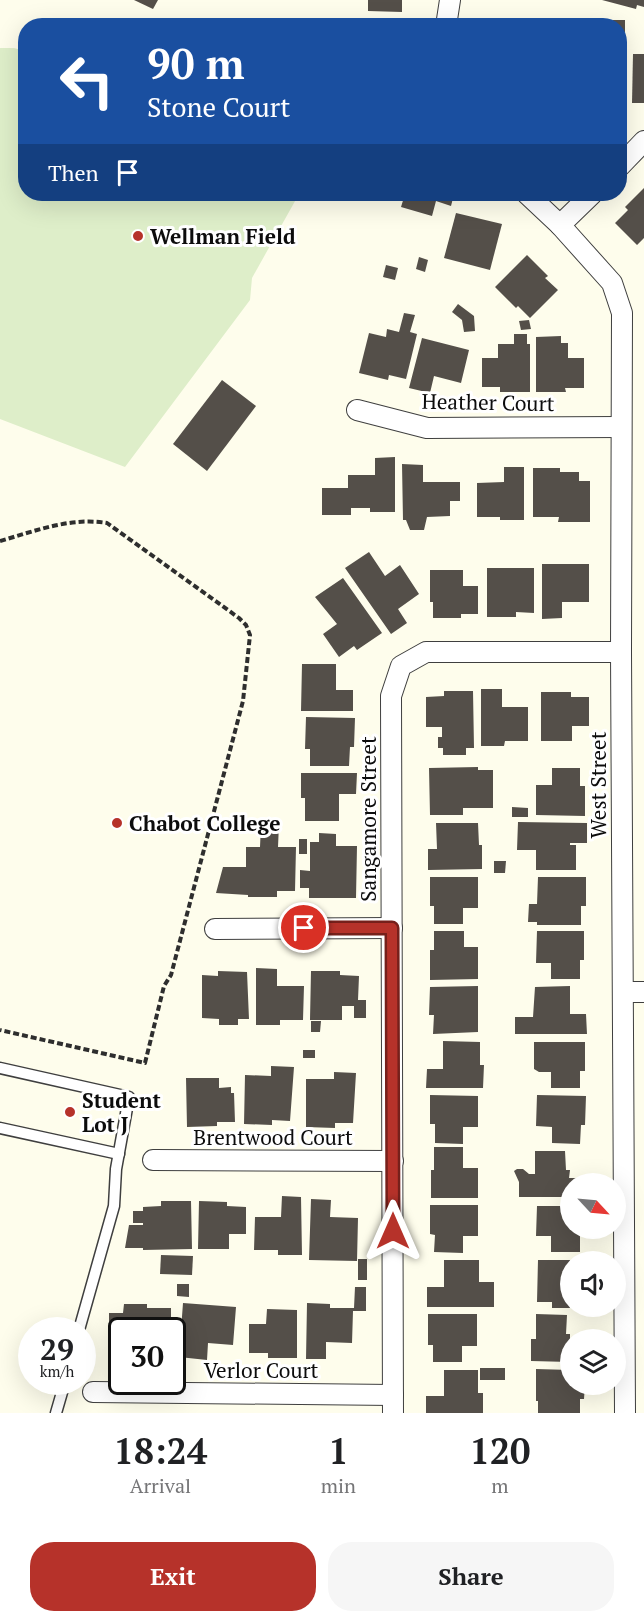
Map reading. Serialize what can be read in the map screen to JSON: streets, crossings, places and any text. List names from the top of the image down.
{
  "streets": {
    "street": [
      "Heather Court",
      "West Street",
      "Sangamore Street",
      "Brentwood Court",
      "Verlor Court"
    ]
  },
  "crossings": [
    ["Heather Court", "West Street"],
    ["West Street", "Sangamore Street"],
    ["Sangamore Street", "Brentwood Court"],
    ["Sangamore Street", "Verlor Court"]
  ],
  "places": ["Wellman Field", "Chabot College", "Student Lot J"],
  "north": "bottom right",
  "page": {
    "turn": ["90 m", "Stone Court"],
    "then": "Then",
    "speed": "29 km/h",
    "limit": "30",
    "eta": [
      "18:24",
      "Arrival",
      "1",
      "min",
      "120",
      "m"
    ],
    "buttons": ["Exit", "Share"]
  }
}
